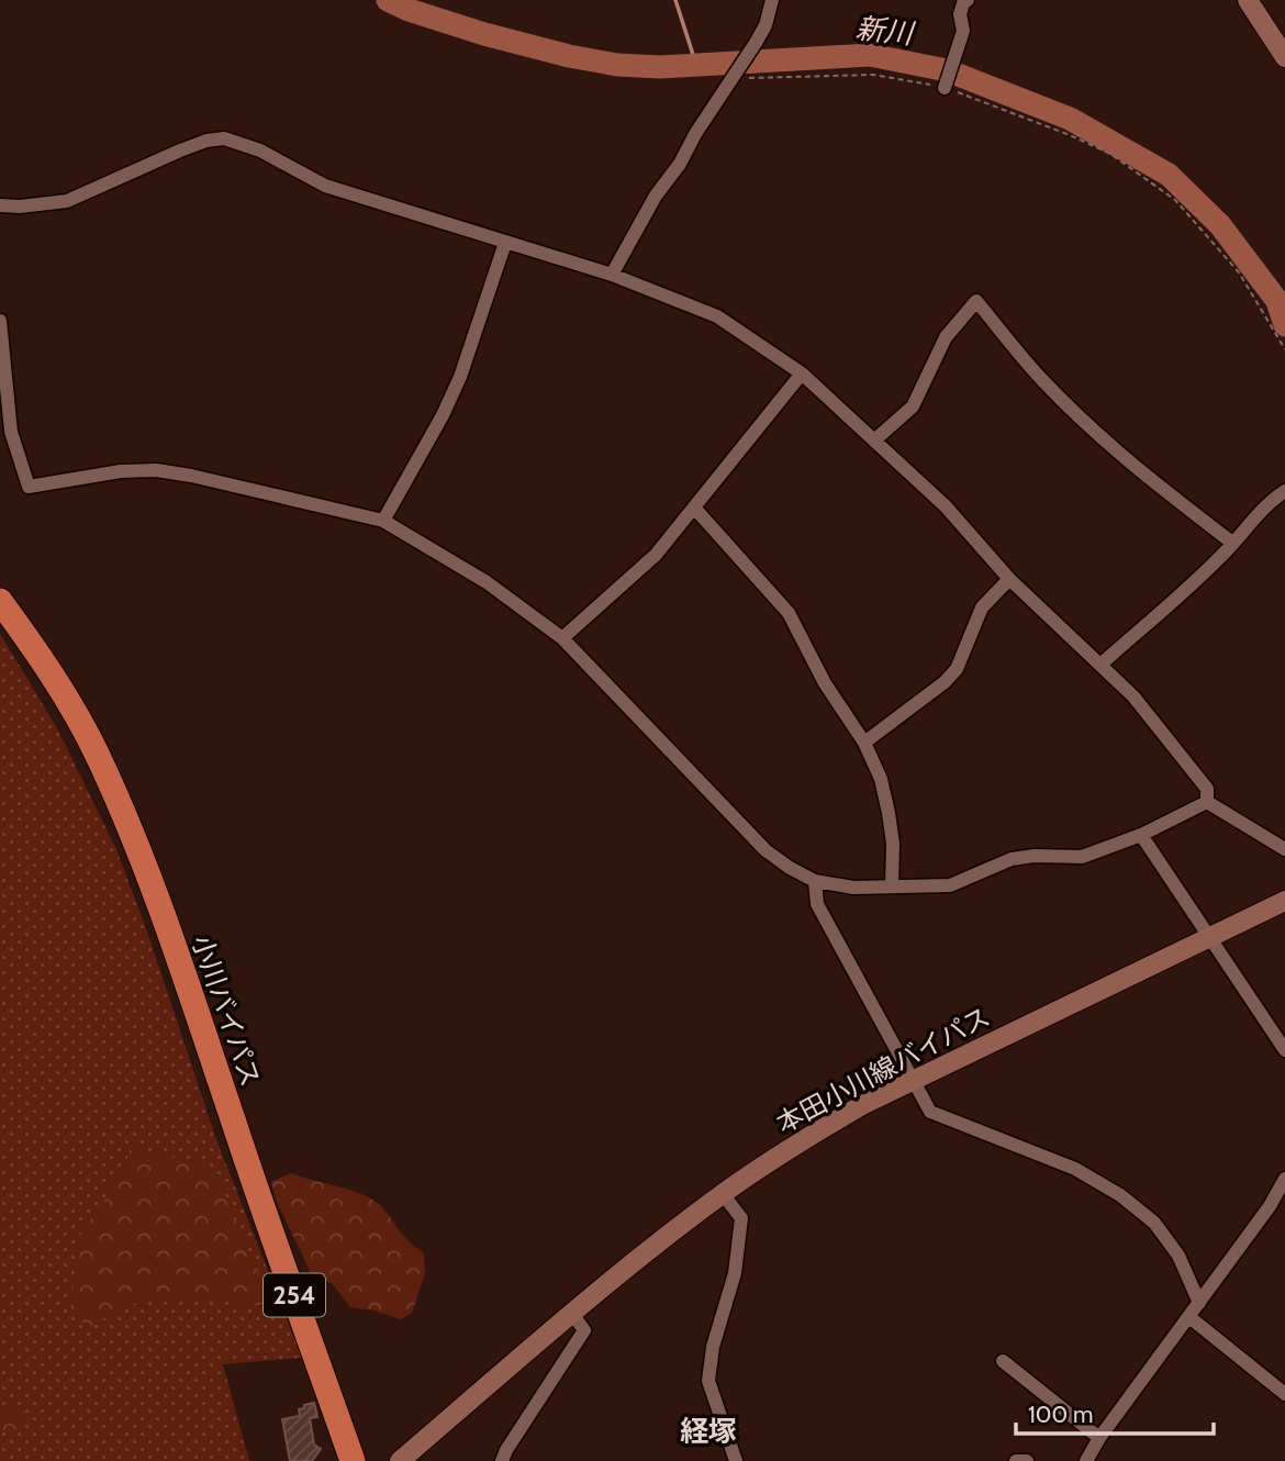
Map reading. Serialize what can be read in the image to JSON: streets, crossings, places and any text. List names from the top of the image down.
{
  "streets": {
    "highway": ["小川バイパス", "254"],
    "main road": ["本田小川線バイパス"]
  },
  "districts": ["経塚"],
  "water": ["新川"],
  "scale_bar": "100 m"
}
